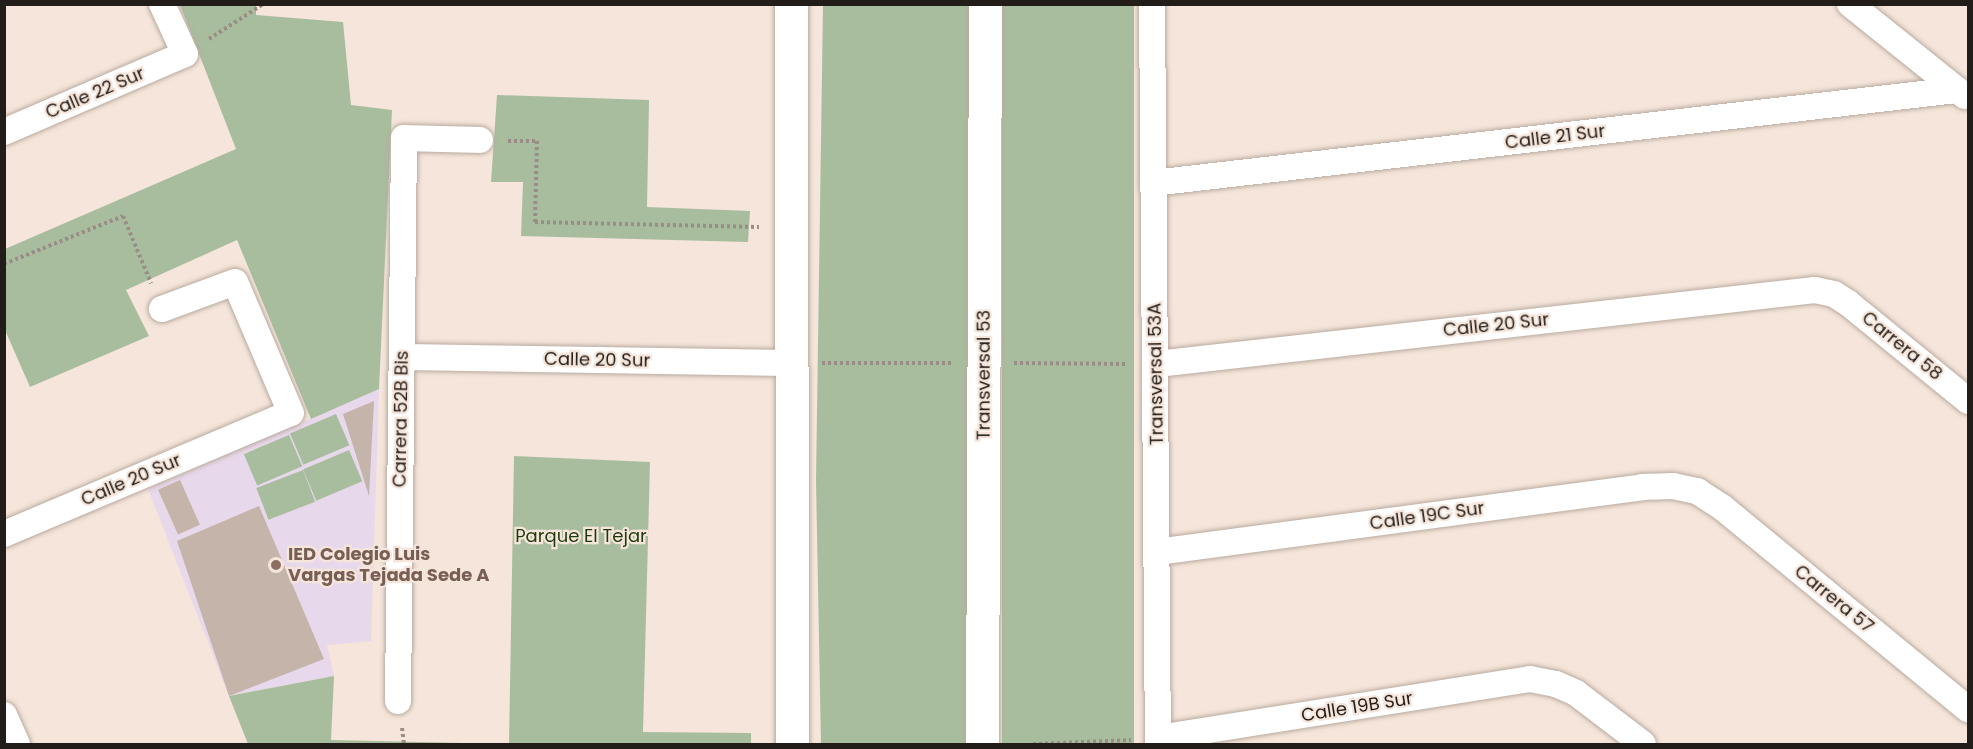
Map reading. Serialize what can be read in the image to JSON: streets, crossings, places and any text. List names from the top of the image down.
{
  "streets": {
    "street": [
      "Calle 22 Sur",
      "Calle 21 Sur",
      "Calle 20 Sur",
      "Carrera 58",
      "Transversal 53A",
      "Transversal 53",
      "Carrera 52B Bis",
      "Calle 19C Sur",
      "Carrera 57",
      "Calle 19B Sur"
    ]
  },
  "crossings": [
    ["Calle 21 Sur", "Transversal 53A"],
    ["Calle 20 Sur", "Carrera 58"],
    ["Calle 20 Sur", "Transversal 53A"],
    ["Calle 20 Sur", "Carrera 52B Bis"],
    ["Transversal 53A", "Calle 19C Sur"],
    ["Transversal 53A", "Calle 19B Sur"],
    ["Calle 19C Sur", "Carrera 57"]
  ],
  "parks": ["Parque El Tejar"],
  "places": ["IED Colegio Luis Vargas Tejada Sede A"]
}
